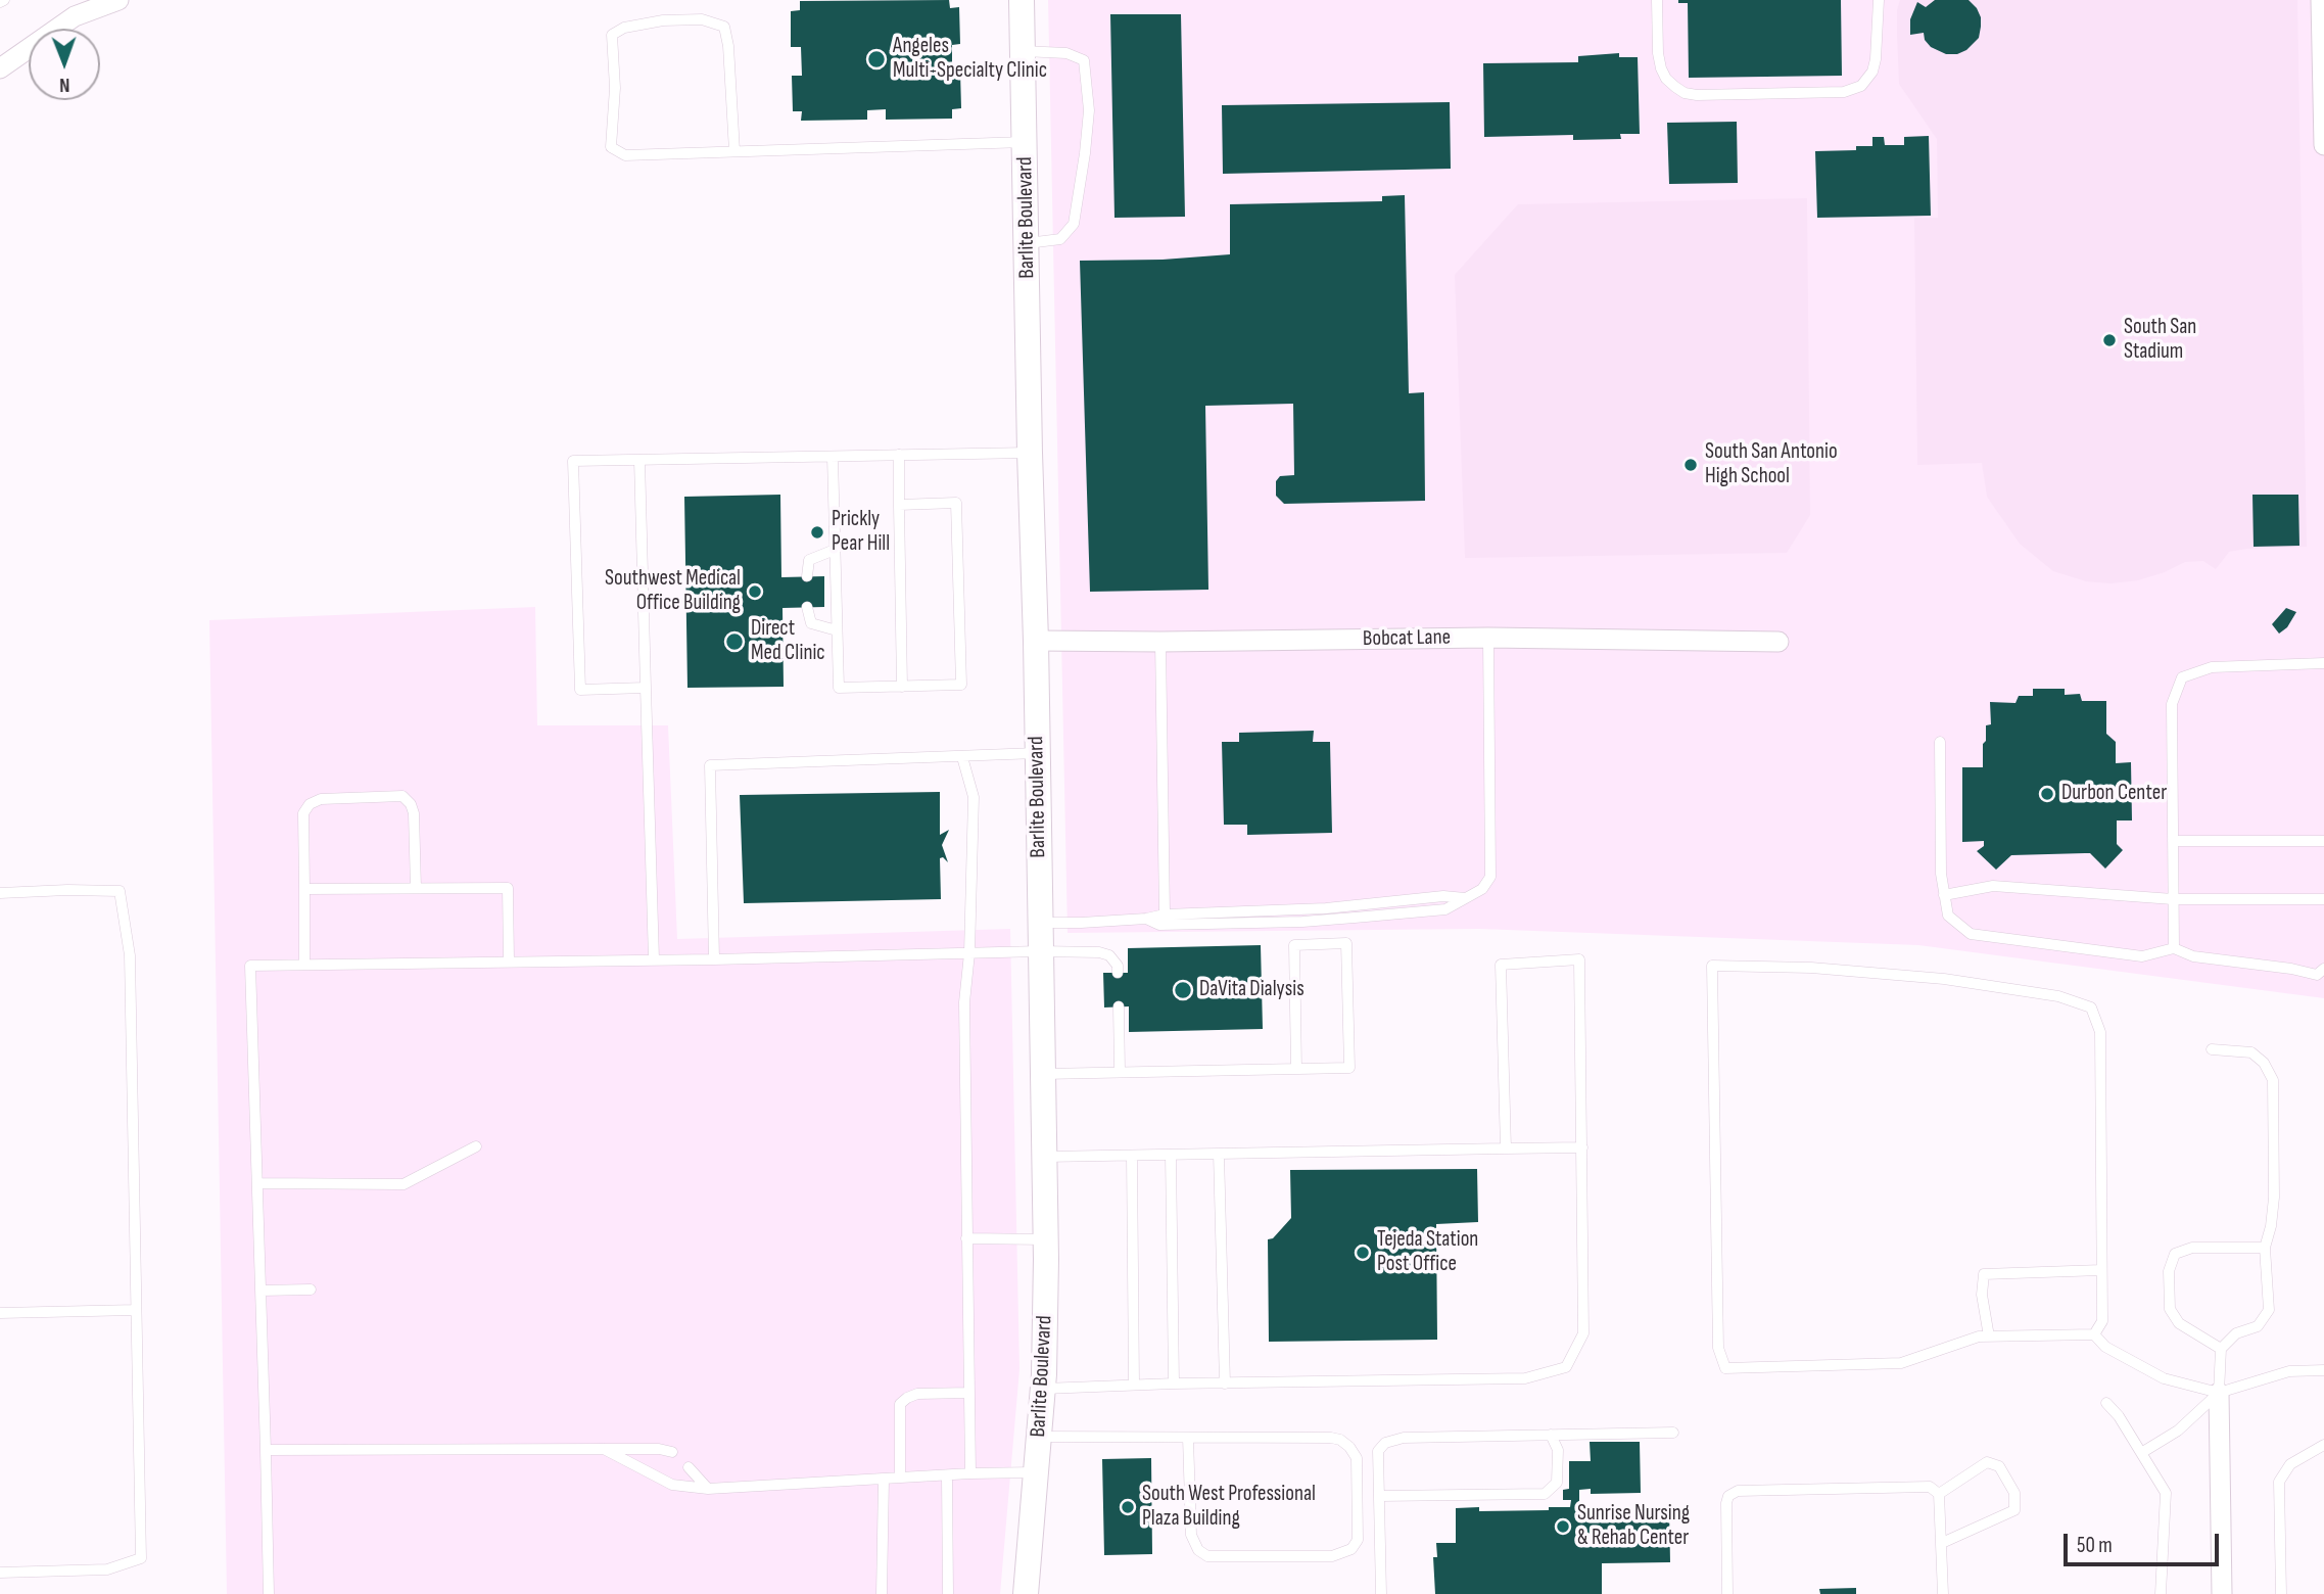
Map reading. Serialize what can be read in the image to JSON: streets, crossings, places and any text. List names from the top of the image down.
{
  "streets": {
    "street": ["Barlite Boulevard", "Bobcat Lane"]
  },
  "crossings": [
    ["Barlite Boulevard", "Bobcat Lane"]
  ],
  "places": [
    "Angeles Multi-Specialty Clinic",
    "South San Stadium",
    "South San Antonio High School",
    "Prickly Pear Hill",
    "Southwest Medical Office Building",
    "Direct Med Clinic",
    "Durbon Center",
    "DaVita Dialysis",
    "Tejeda Station Post Office",
    "South West Professional Plaza Building",
    "Sunrise Nursing & Rehab Center"
  ],
  "scale_bar": "50 m",
  "north": "bottom"
}
